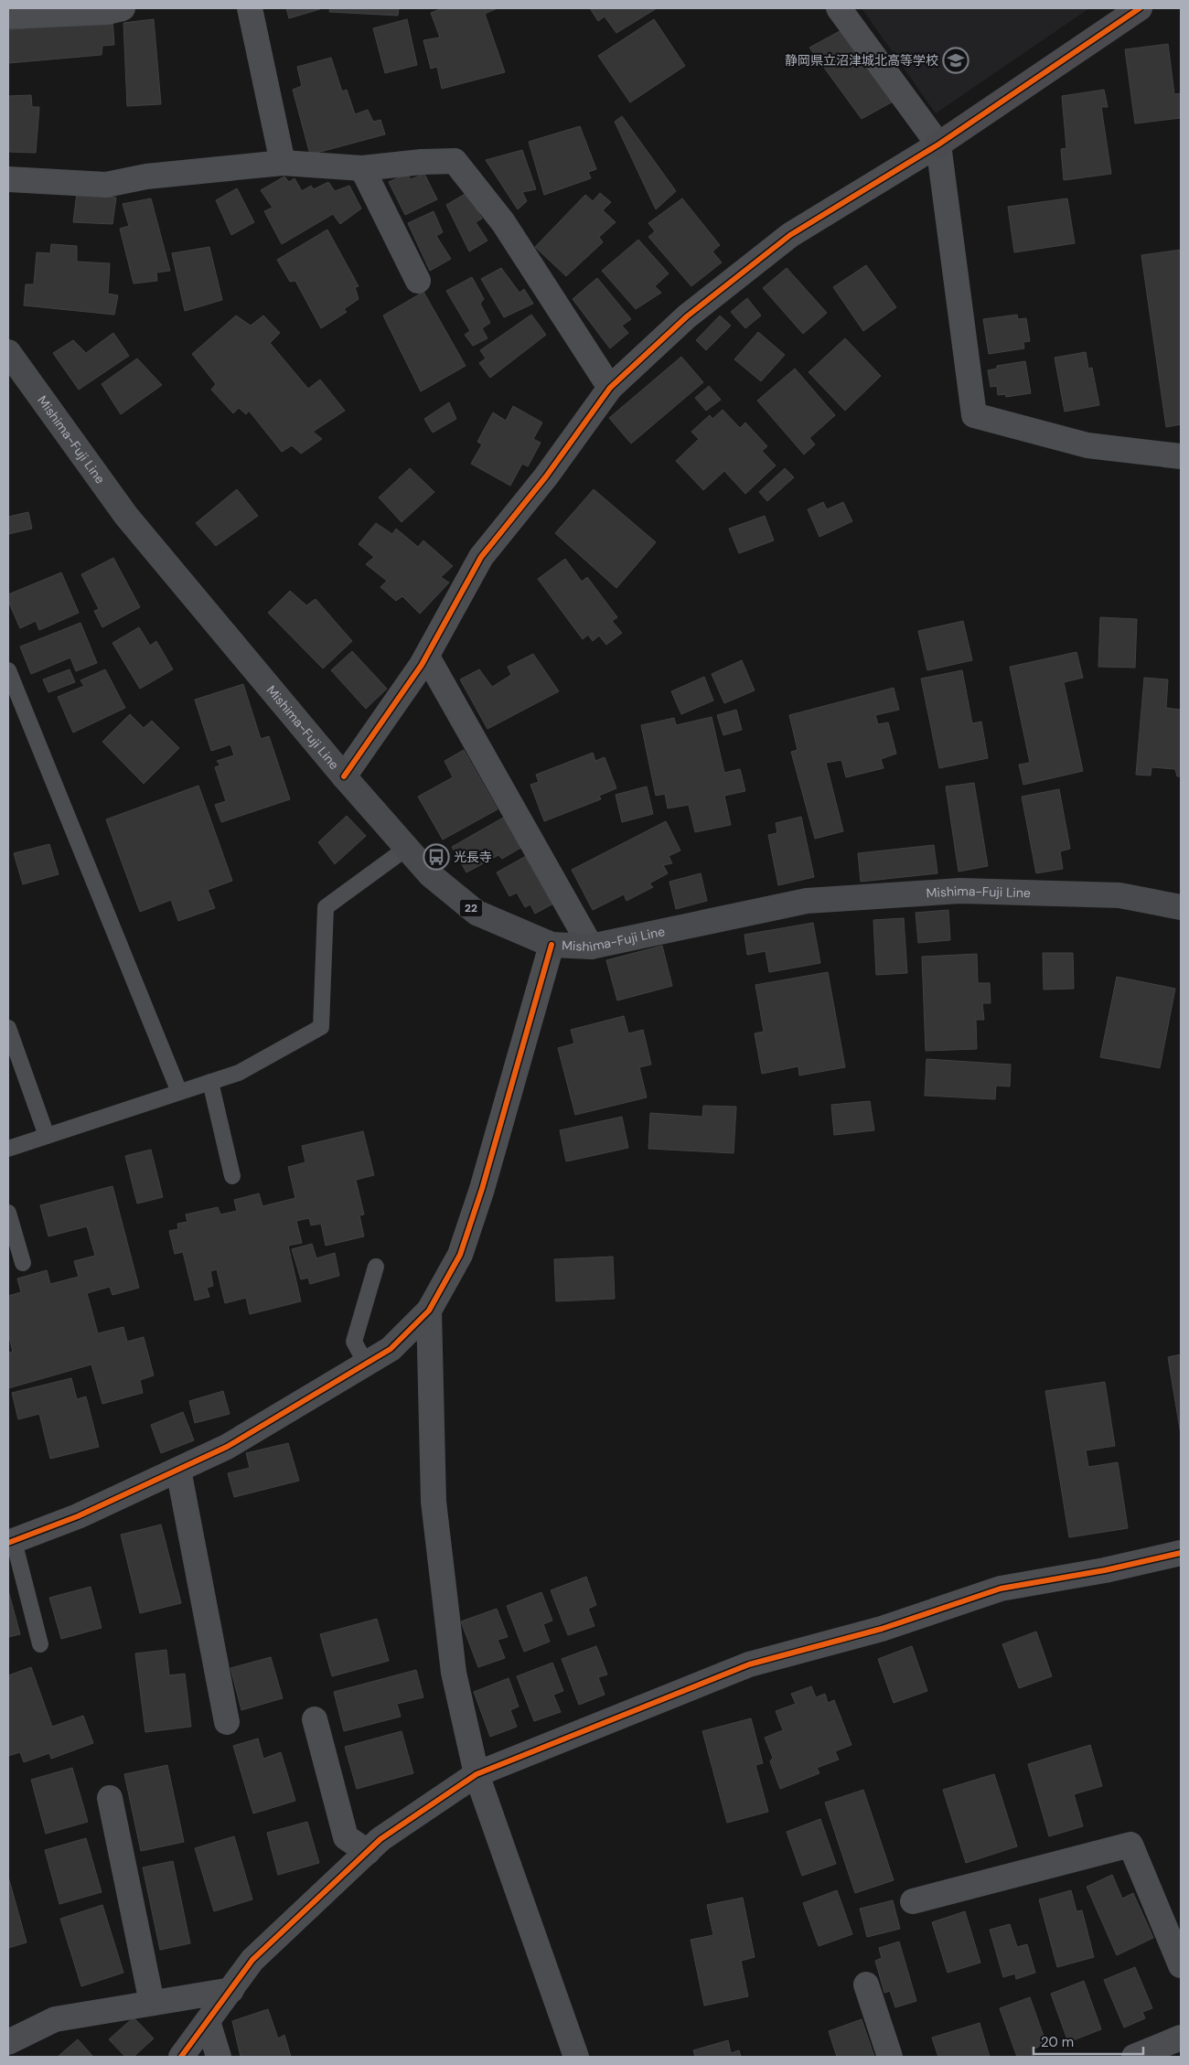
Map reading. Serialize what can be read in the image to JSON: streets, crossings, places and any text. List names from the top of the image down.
{
  "streets": {
    "main road": ["Mishima-Fuji Line", "22"]
  },
  "places": {
    "school or university": ["静岡県立沼津城北高等学校"],
    "bus stop": ["光長寺"]
  },
  "scale_bar": "20 m"
}
